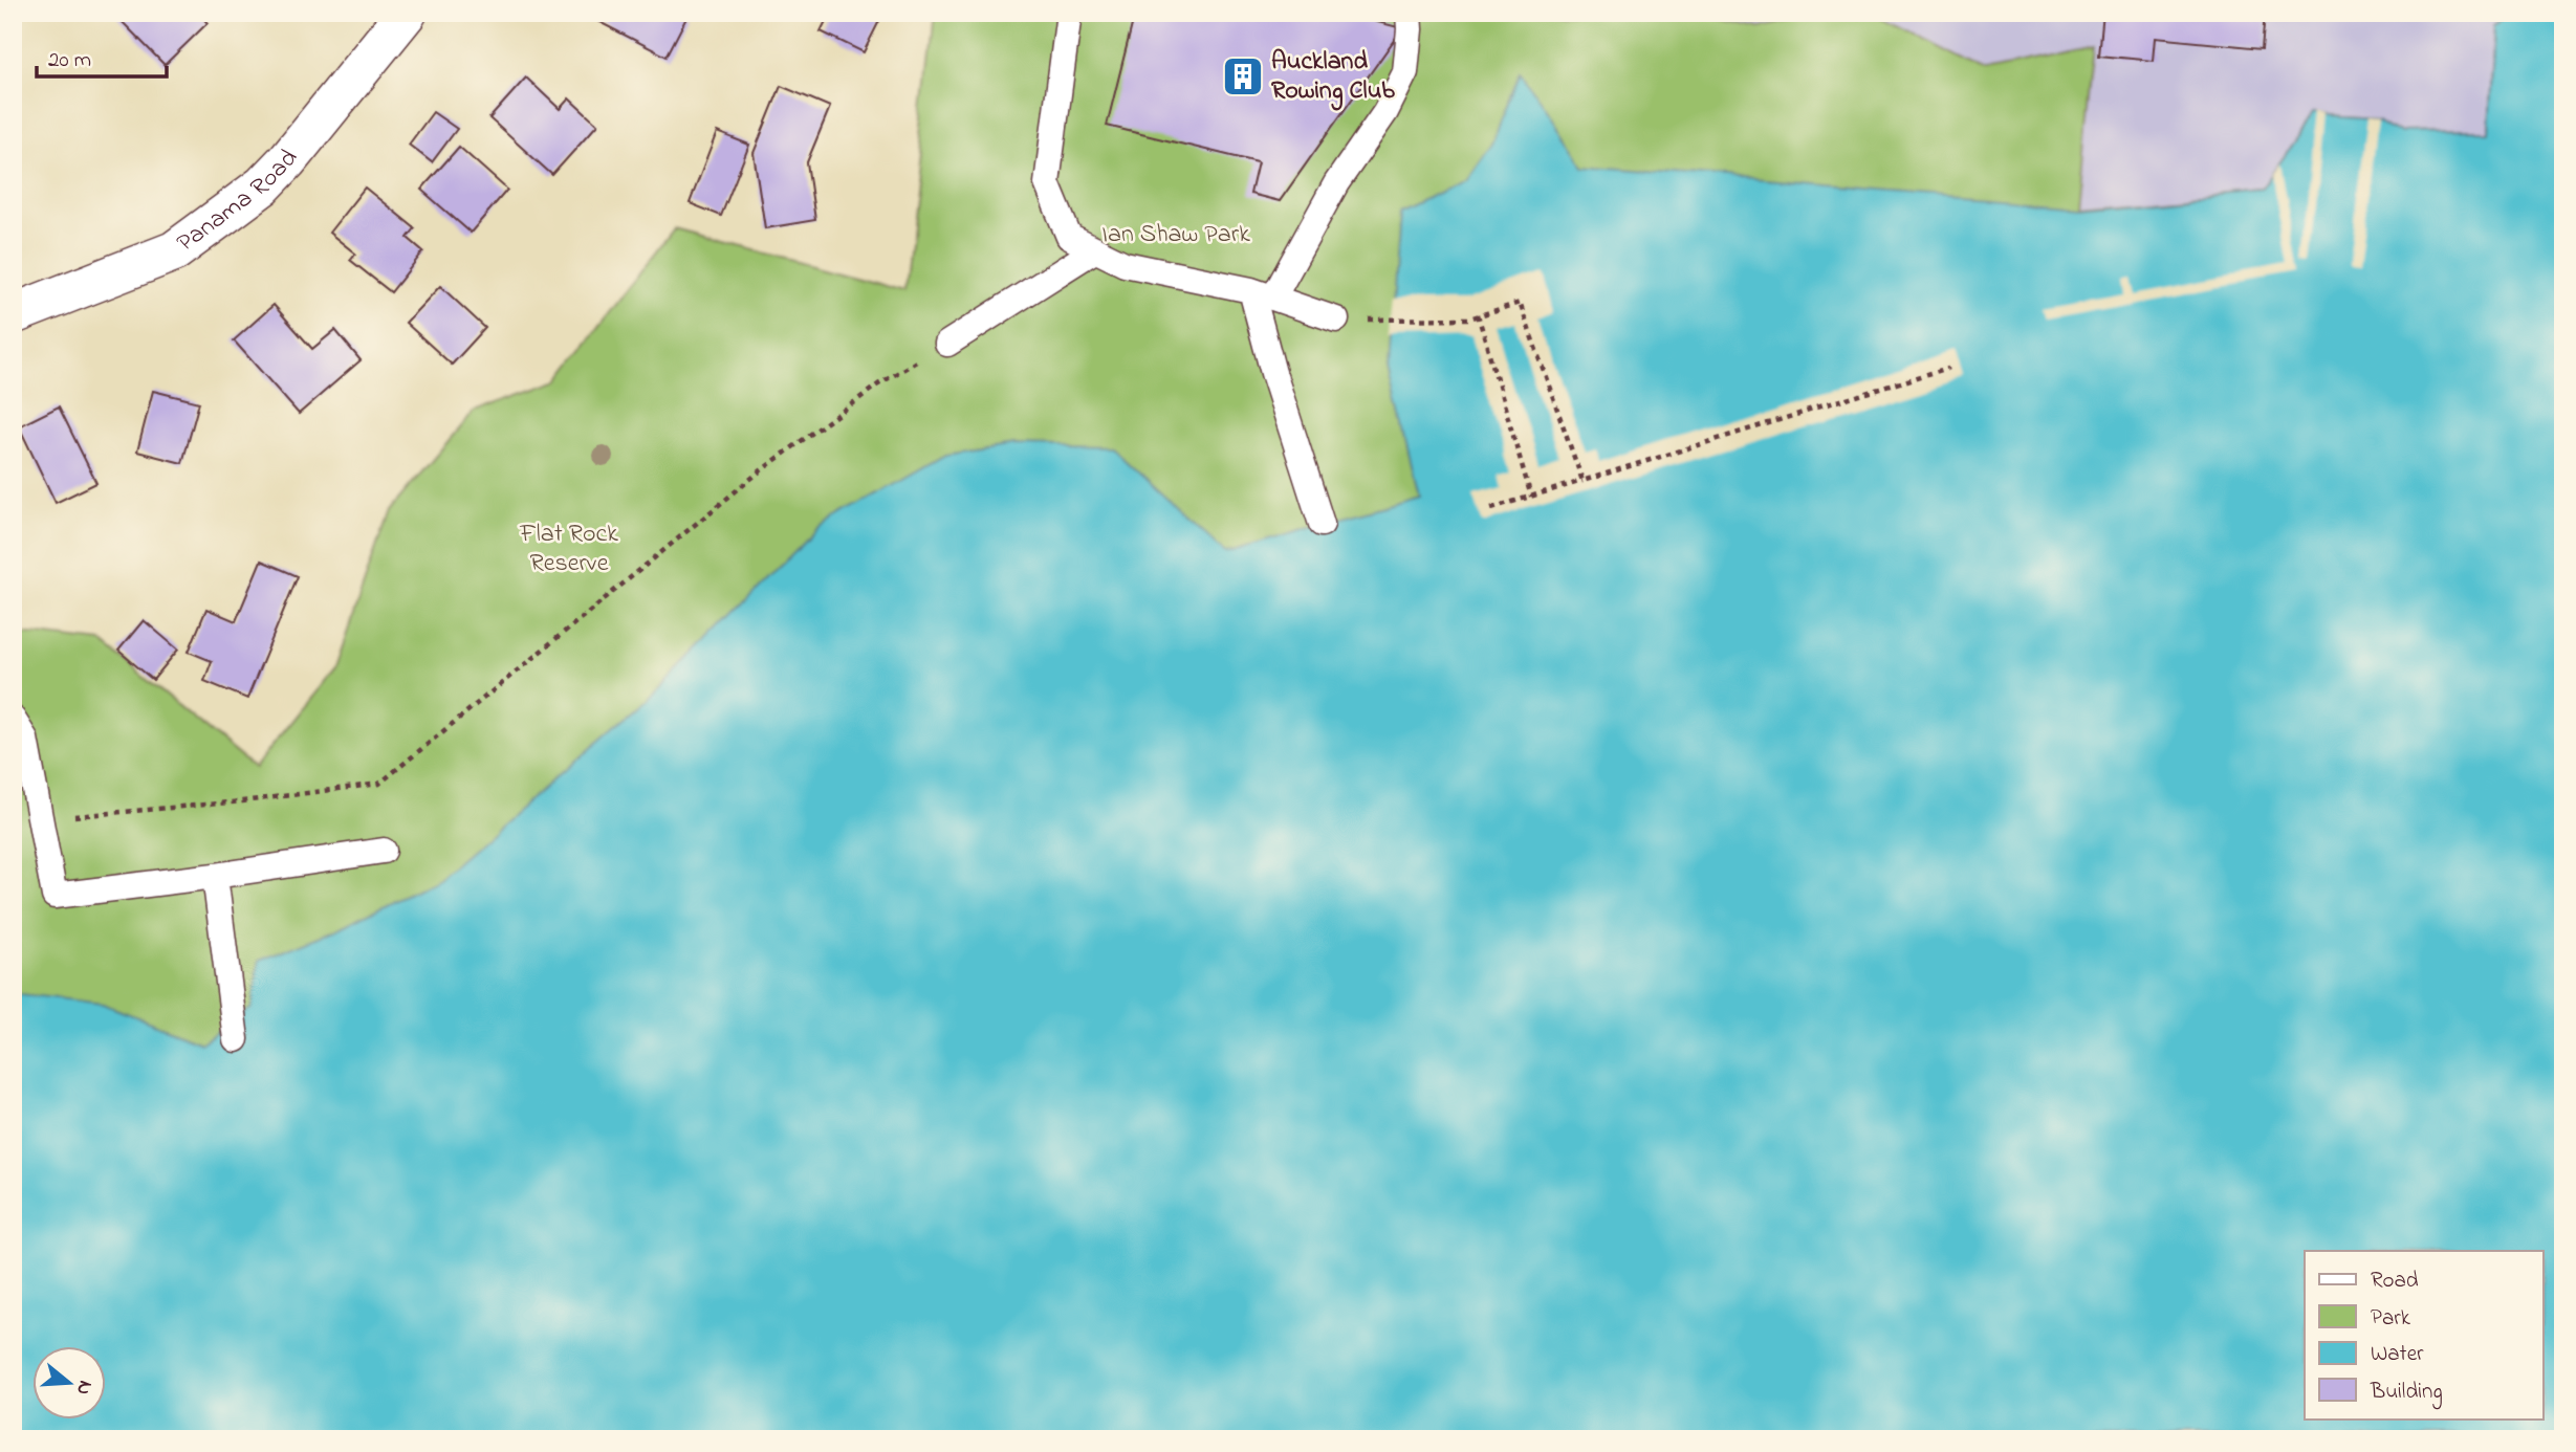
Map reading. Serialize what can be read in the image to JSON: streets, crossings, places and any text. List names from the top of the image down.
{
  "streets": {
    "street": ["Panama Road"]
  },
  "parks": ["Ian Shaw Park", "Flat Rock Reserve"],
  "places": {
    "building": ["Auckland Rowing Club"]
  },
  "legend": [
    "Road",
    "Park",
    "Water",
    "Building"
  ],
  "scale_bar": "20 m",
  "north": "right"
}
